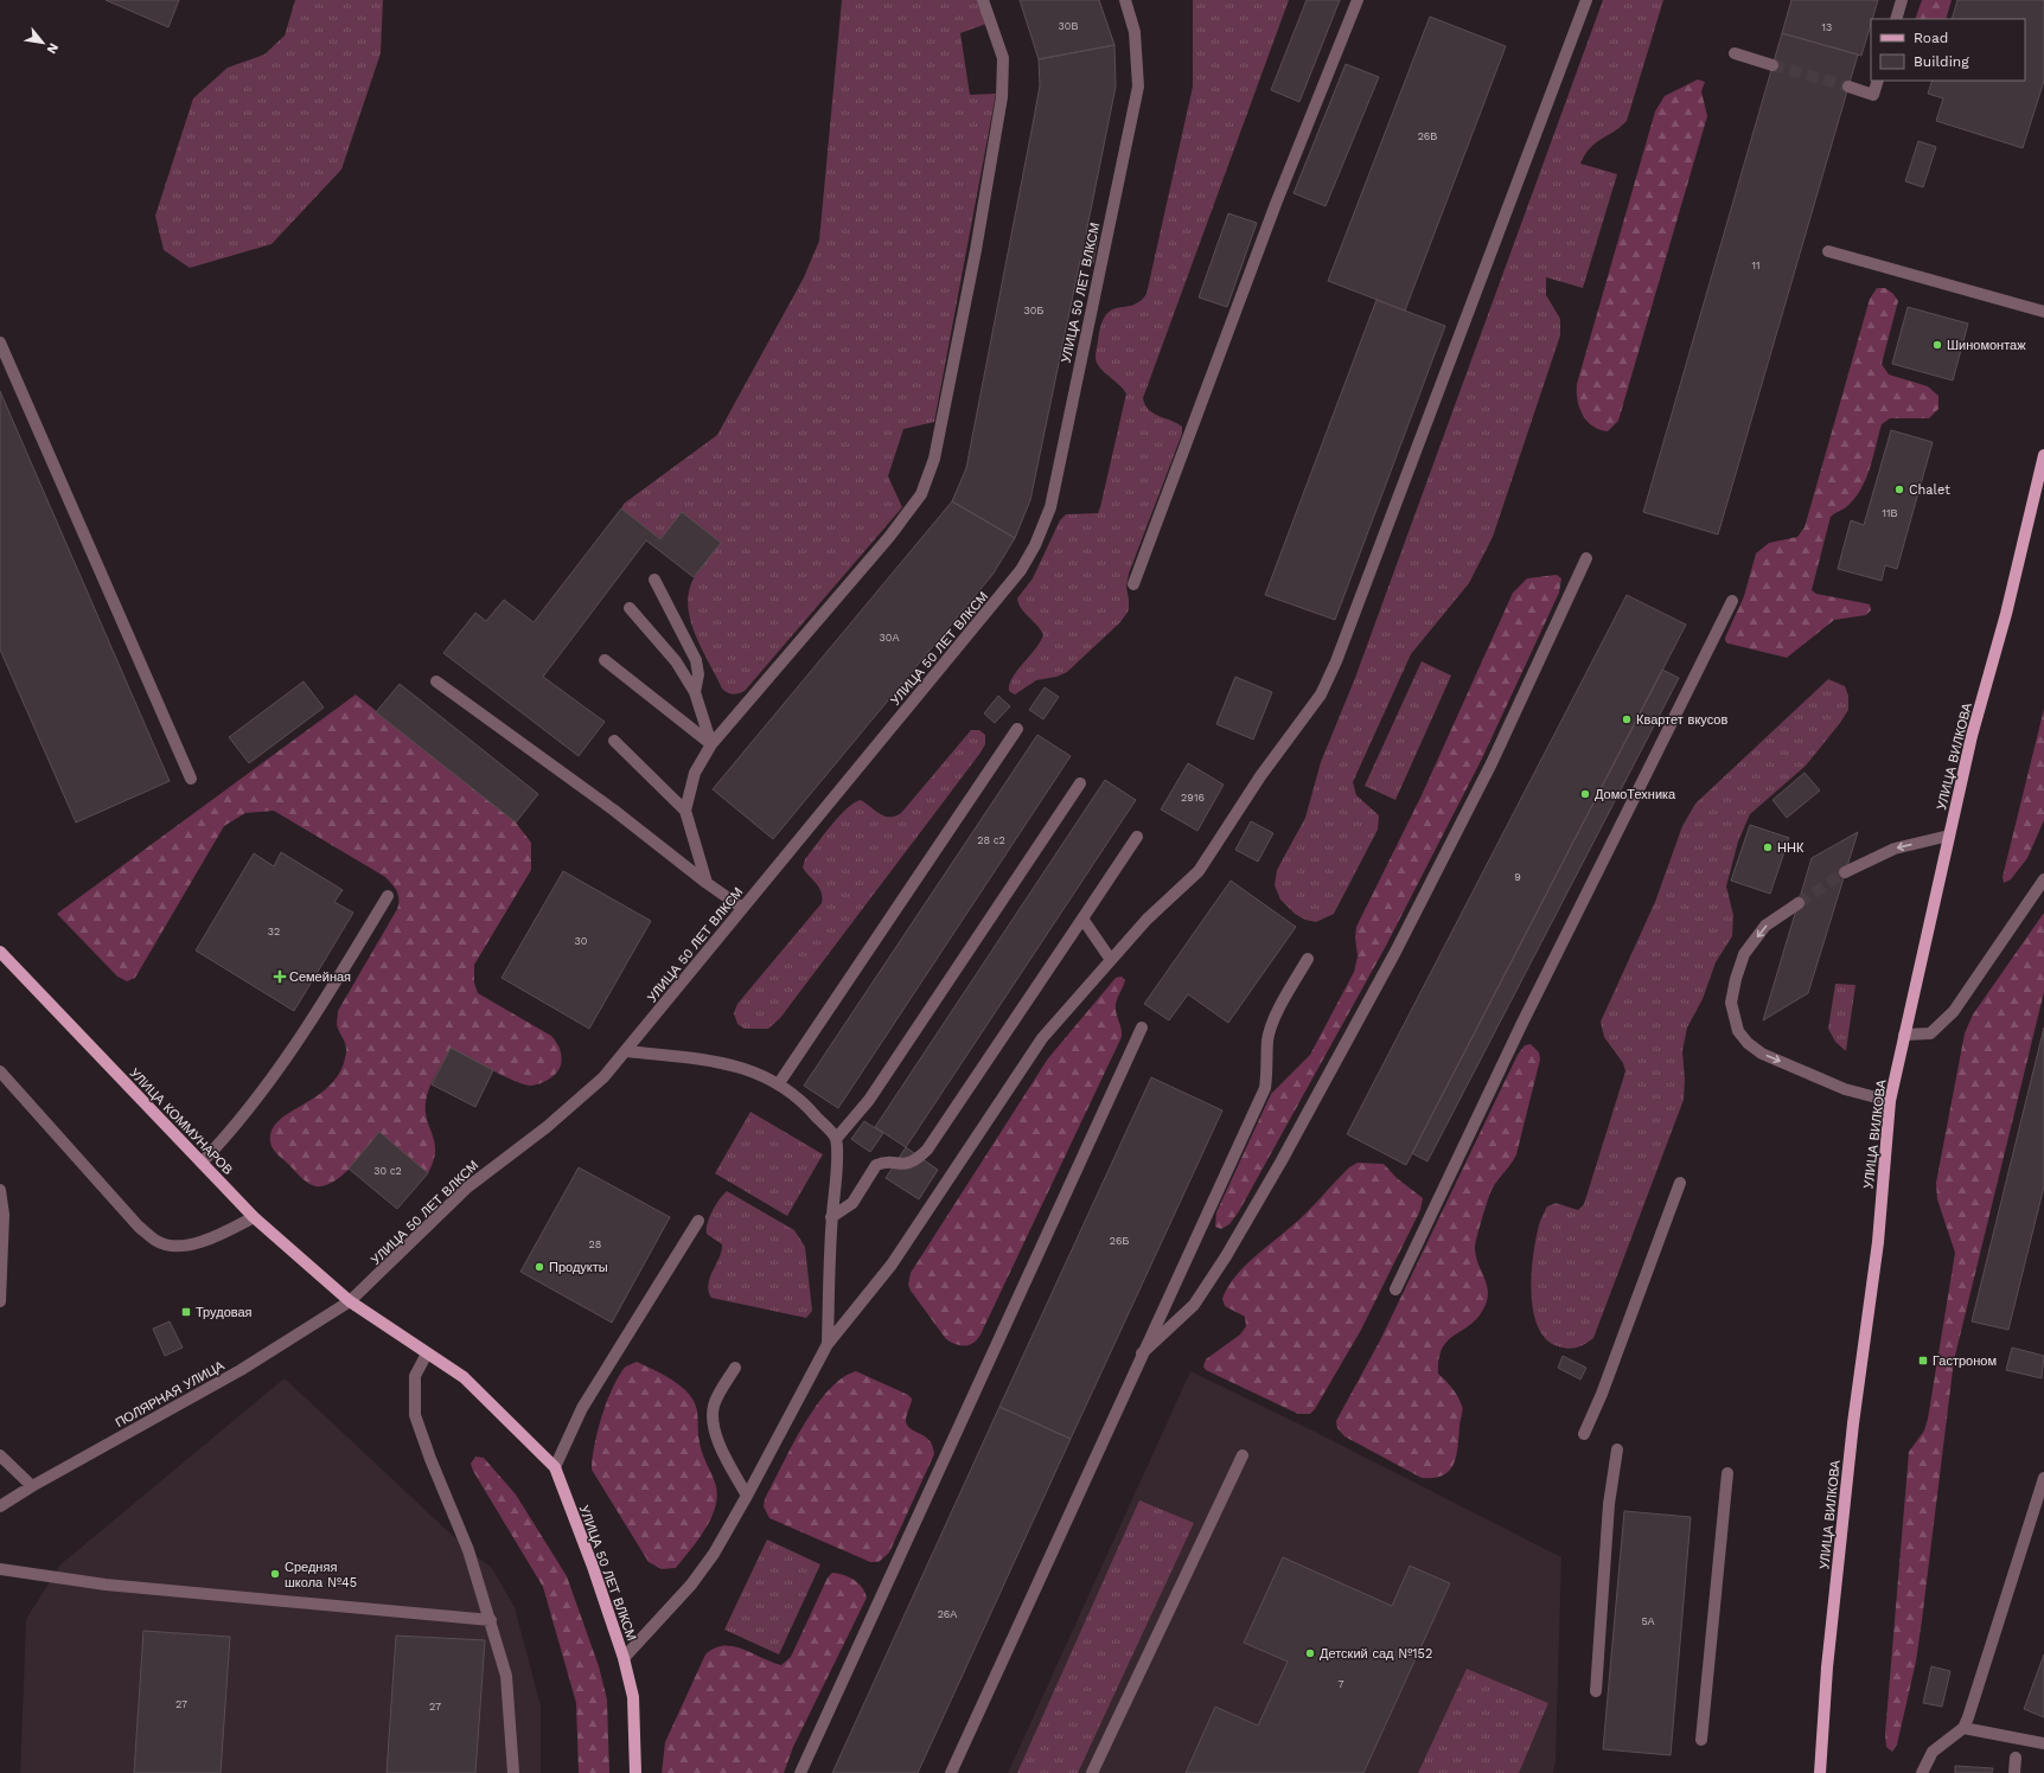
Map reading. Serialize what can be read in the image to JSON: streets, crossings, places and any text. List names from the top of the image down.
{
  "streets": {
    "main road": ["УЛИЦА 50 ЛЕТ ВЛКСМ", "УЛИЦА ВИЛКОВА", "УЛИЦА КОММУНАРОВ"],
    "street": ["ПОЛЯРНАЯ УЛИЦА"]
  },
  "crossings": [
    ["УЛИЦА 50 ЛЕТ ВЛКСМ", "УЛИЦА КОММУНАРОВ"],
    ["УЛИЦА 50 ЛЕТ ВЛКСМ", "ПОЛЯРНАЯ УЛИЦА"],
    ["УЛИЦА КОММУНАРОВ", "ПОЛЯРНАЯ УЛИЦА"]
  ],
  "places": {
    "other": [
      "Шиномонтаж",
      "Chalet",
      "Квартет вкусов",
      "ДомоТехника",
      "ННК",
      "Продукты",
      "Средняя школа №45",
      "Детский сад №152"
    ],
    "health": ["Семейная"],
    "transit": ["Трудовая", "Гастроном"]
  },
  "house_numbers": [
    "30В",
    "13",
    "26В",
    "11",
    "30Б",
    "11В",
    "30А",
    "2916",
    "28 с2",
    "9",
    "32",
    "30",
    "30 с2",
    "26Б",
    "28",
    "26А",
    "5А",
    "7",
    "27",
    "27"
  ],
  "legend": ["Road", "Building"],
  "north": "bottom right"
}
